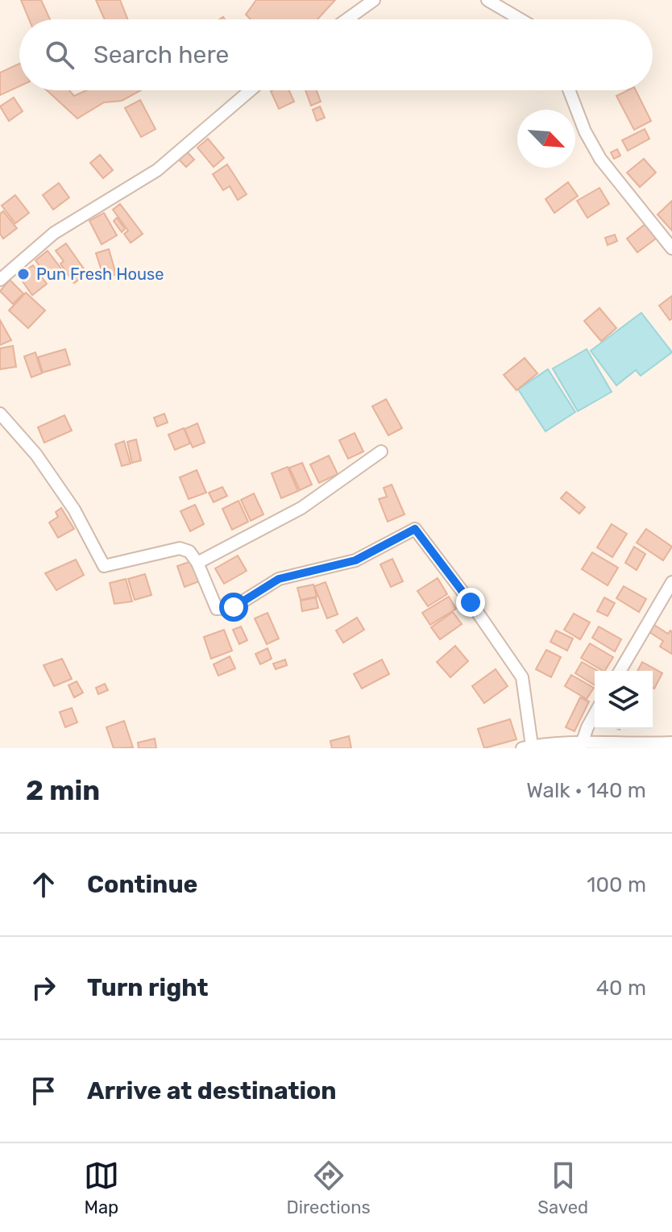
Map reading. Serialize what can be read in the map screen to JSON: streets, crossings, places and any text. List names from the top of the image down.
{
  "places": ["Pun Fresh House"],
  "north": "bottom right",
  "page": {
    "search": "Search here",
    "heading": ["2 min", "Walk · 140 m"],
    "list": [
      ["Continue", "100 m"],
      ["Turn right", "40 m"],
      "Arrive at destination"
    ],
    "nav": ["Map", "Directions", "Saved"]
  }
}
